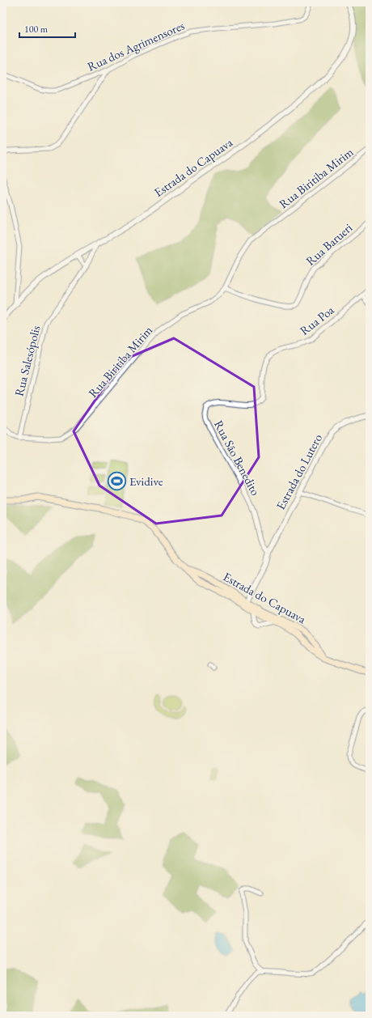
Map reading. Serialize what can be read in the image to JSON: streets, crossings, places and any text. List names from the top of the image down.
{
  "streets": {
    "main road": ["Estrada do Capuava"],
    "street": [
      "Rua dos Agrimensores",
      "Rua Biritiba Mirim",
      "Rua Barueri",
      "Rua Poa",
      "Rua Salesópolis",
      "Rua São Benedito",
      "Estrada do Lutero"
    ]
  },
  "crossings": [
    ["Estrada do Capuava", "Rua Salesópolis"],
    ["Estrada do Capuava", "Estrada do Lutero"],
    ["Rua Biritiba Mirim", "Rua Barueri"],
    ["Rua Biritiba Mirim", "Rua Salesópolis"],
    ["Rua Poa", "Rua São Benedito"],
    ["Rua São Benedito", "Estrada do Lutero"]
  ],
  "places": {
    "sports": ["Evidive"]
  },
  "scale_bar": "100 m"
}
